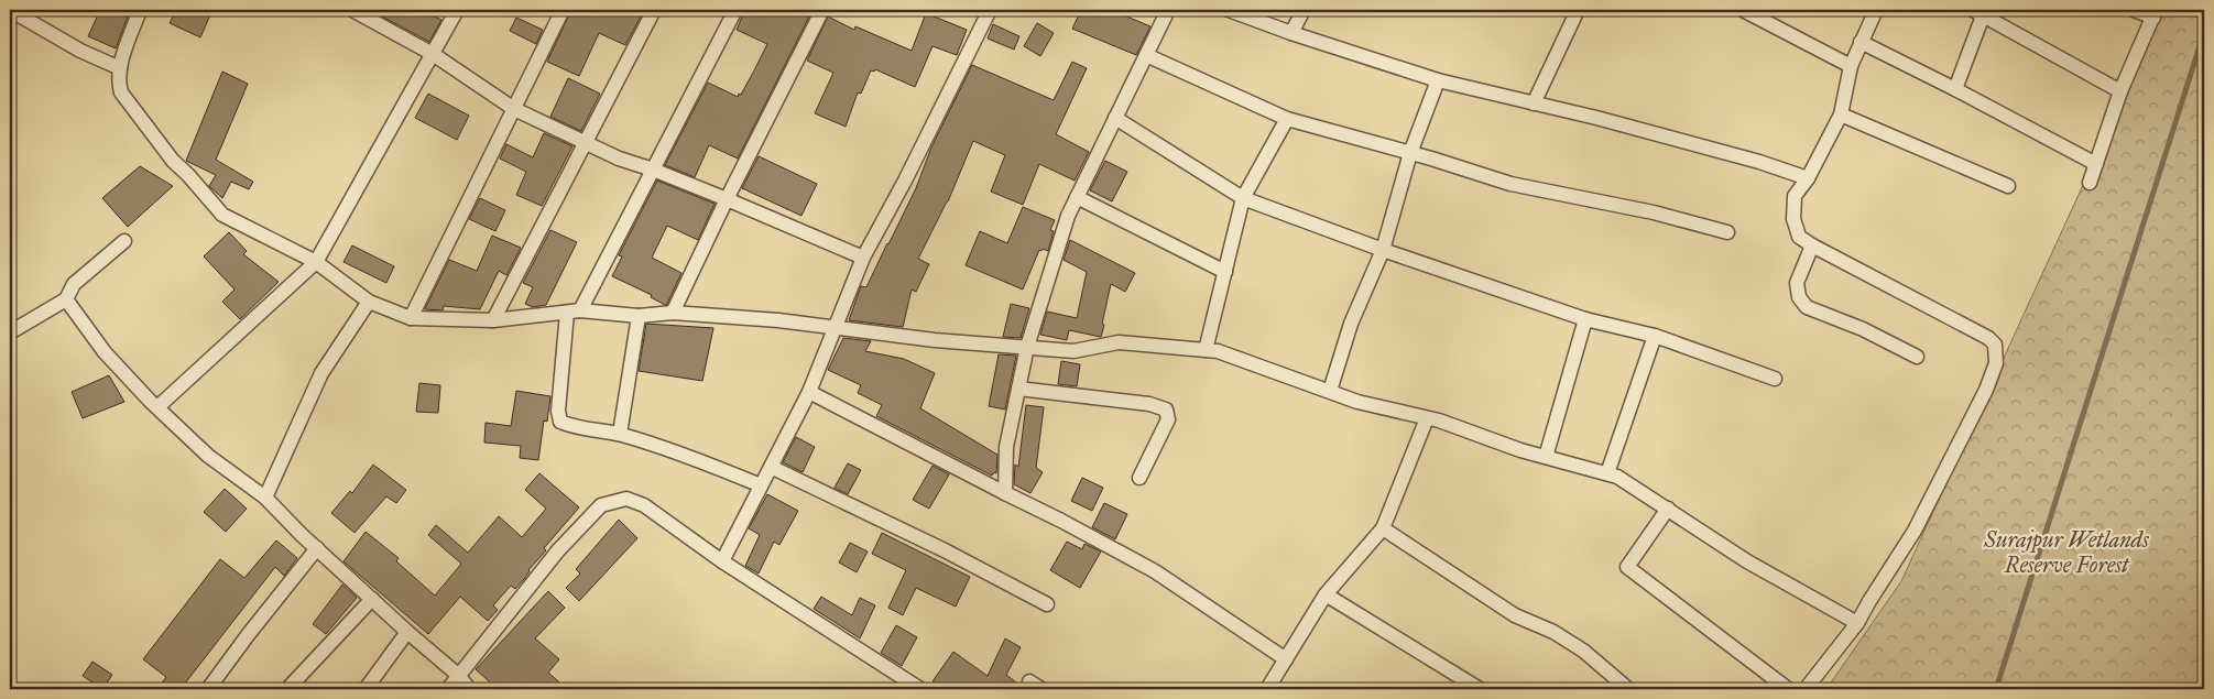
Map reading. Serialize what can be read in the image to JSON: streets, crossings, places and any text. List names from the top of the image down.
{
  "parks": ["Surajpur Wetlands Reserve Forest"]
}
